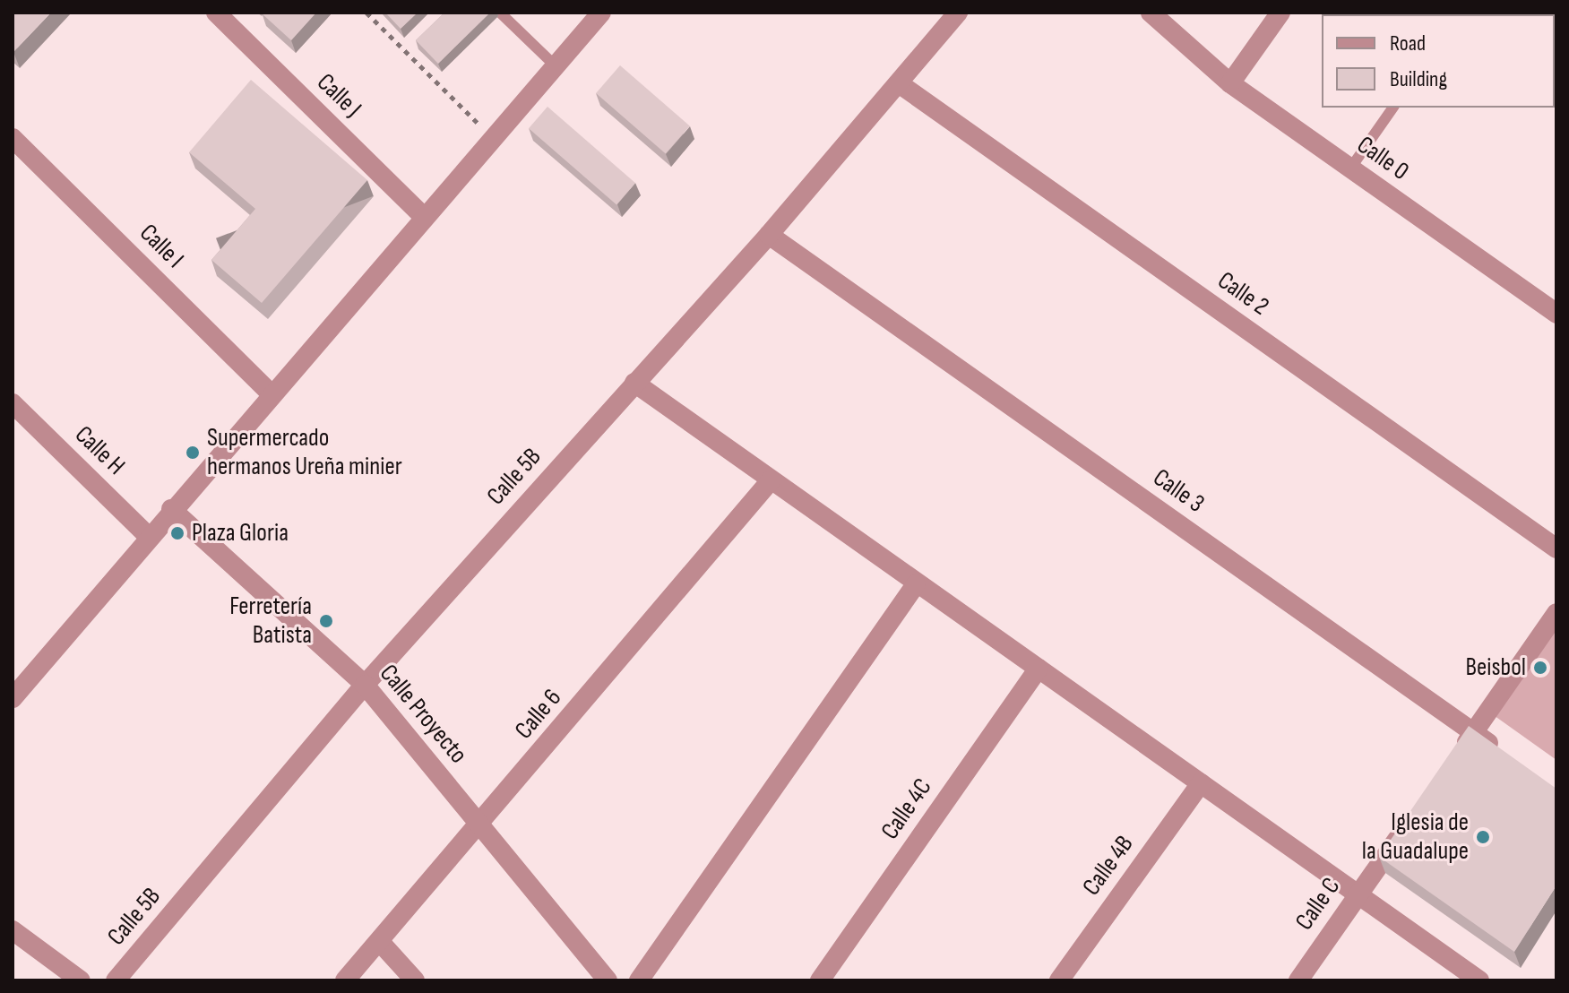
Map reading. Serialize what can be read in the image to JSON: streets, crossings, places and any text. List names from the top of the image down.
{
  "streets": {
    "street": [
      "Calle J",
      "Calle 0",
      "Calle I",
      "Calle 2",
      "Calle H",
      "Calle 5B",
      "Calle 3",
      "Calle Proyecto",
      "Calle 6",
      "Calle 4C",
      "Calle 4B",
      "Calle C"
    ]
  },
  "crossings": [
    ["Calle 2", "Calle 5B"],
    ["Calle 5B", "Calle 3"],
    ["Calle 5B", "Calle Proyecto"],
    ["Calle Proyecto", "Calle 6"]
  ],
  "places": [
    "Supermercado hermanos Ureña minier",
    "Plaza Gloria",
    "Ferretería Batista",
    "Beisbol",
    "Iglesia de la Guadalupe"
  ],
  "legend": ["Road", "Building"]
}
